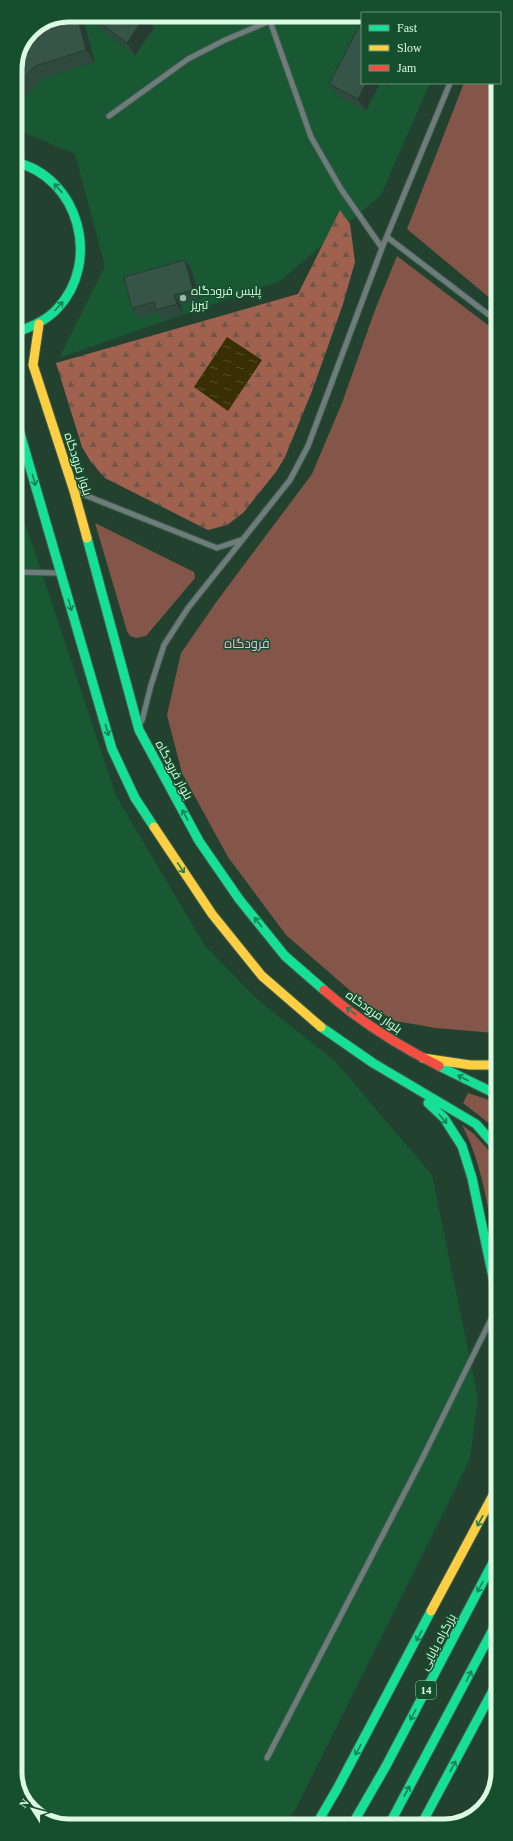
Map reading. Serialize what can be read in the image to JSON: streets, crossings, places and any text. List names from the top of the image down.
{
  "streets": {
    "main road": ["بلوار فرودگاه", "بزرگراه بابایی", "14"]
  },
  "districts": ["فرودگاه"],
  "places": ["پلیس فرودگاه تبریز"],
  "legend": ["Fast", "Slow", "Jam"],
  "north": "top left"
}
